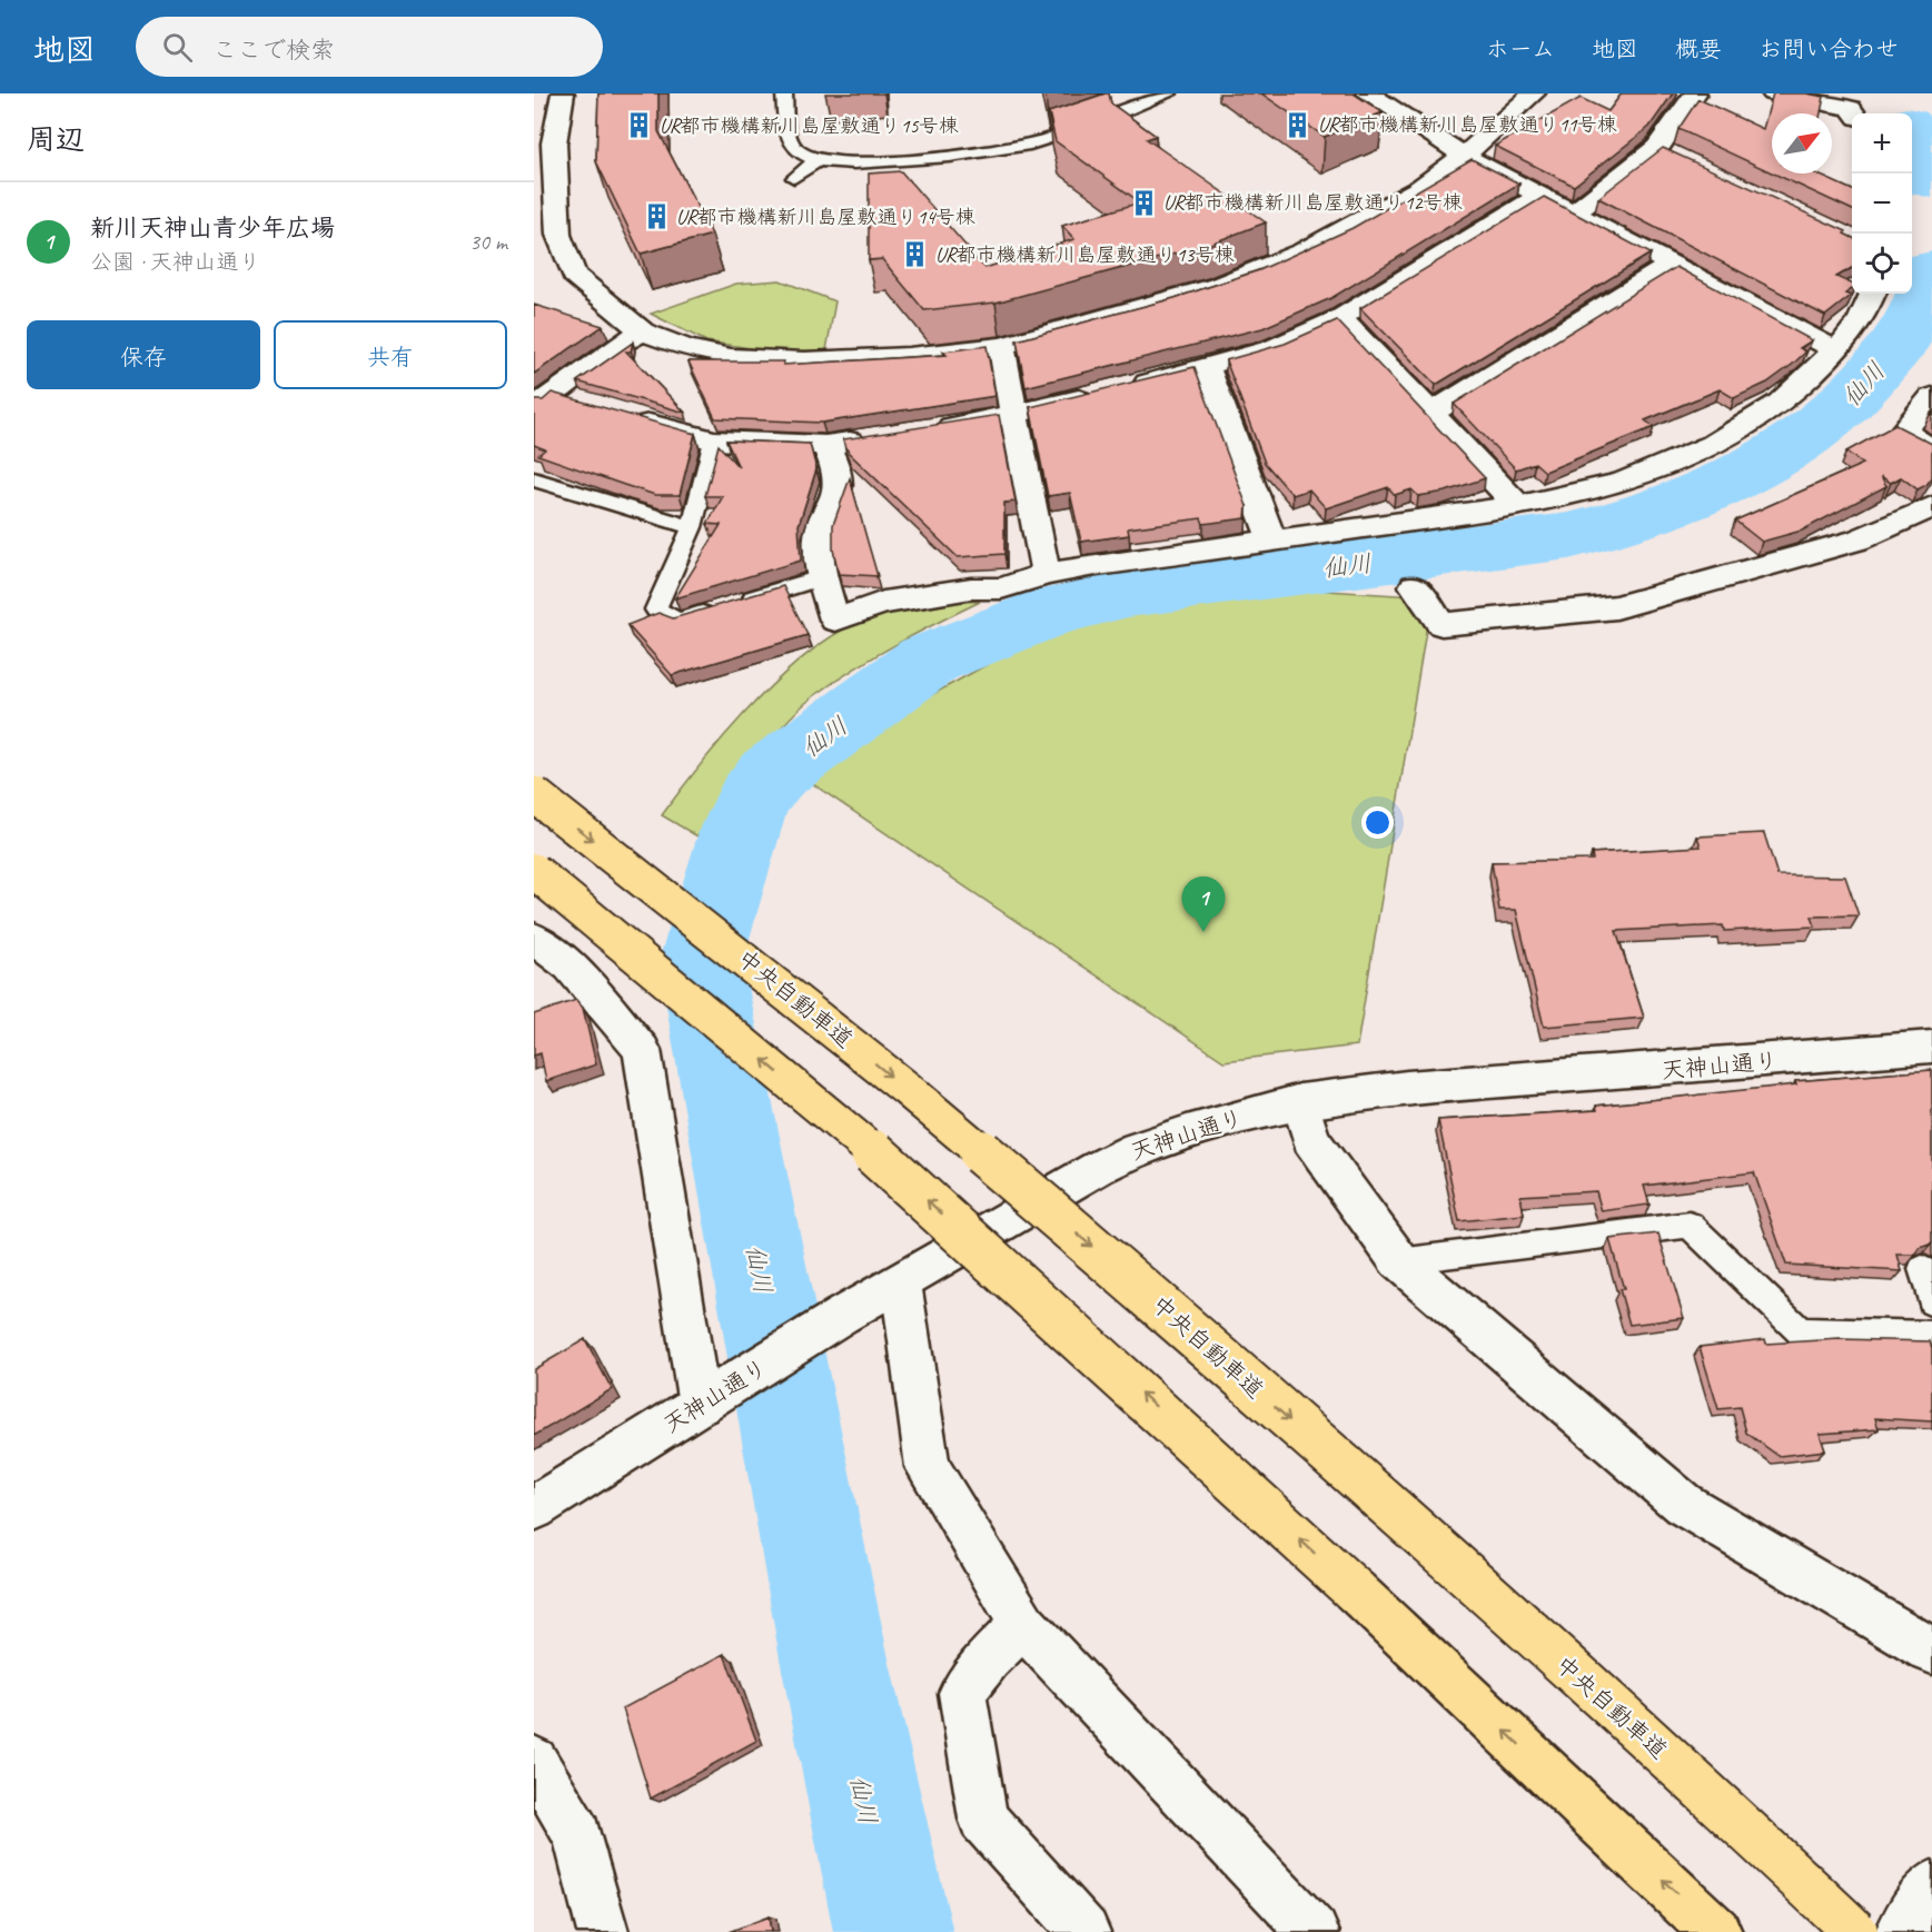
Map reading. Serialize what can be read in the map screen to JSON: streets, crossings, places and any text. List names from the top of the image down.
{
  "streets": {
    "highway": ["中央自動車道"],
    "street": ["天神山通り"]
  },
  "water": ["仙川"],
  "places": {
    "building": [
      "UR都市機構新川島屋敷通り11号棟",
      "UR都市機構新川島屋敷通り15号棟",
      "UR都市機構新川島屋敷通り12号棟",
      "UR都市機構新川島屋敷通り14号棟",
      "UR都市機構新川島屋敷通り13号棟"
    ]
  },
  "north": "top right",
  "page": {
    "header": "地図",
    "search": "ここで検索",
    "nav": [
      "ホーム",
      "地図",
      "概要",
      "お問い合わせ"
    ],
    "heading": "周辺",
    "map_buttons": ["+", "−"],
    "list": [
      {
        "mark": "1",
        "name": "新川天神山青少年広場",
        "note": "公園 · 天神山通り",
        "value": "30 m"
      }
    ],
    "buttons": ["保存", "共有"],
    "pins": "1"
  }
}
